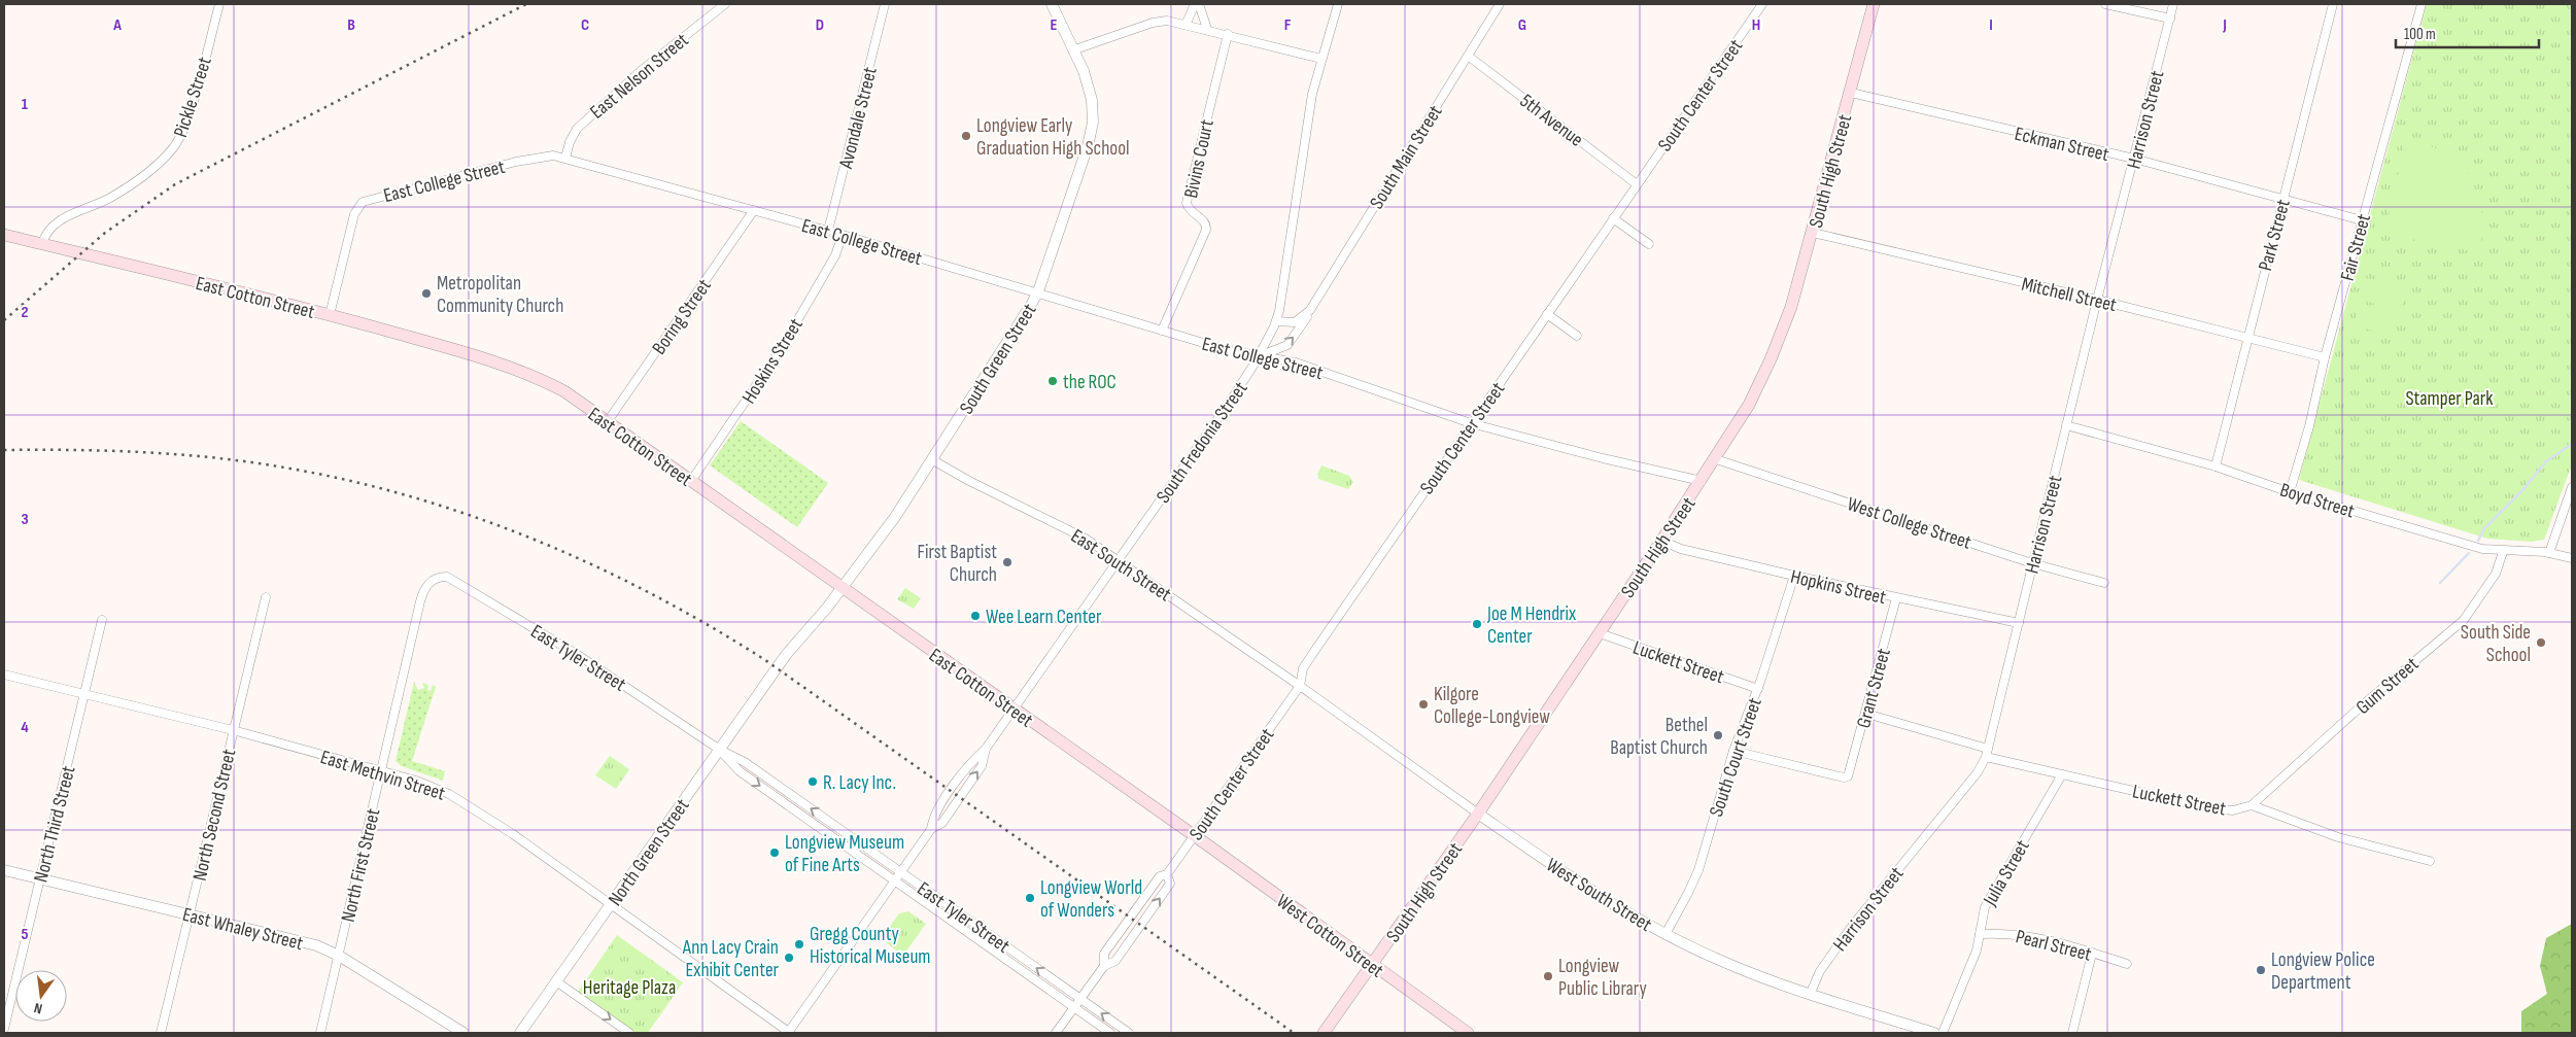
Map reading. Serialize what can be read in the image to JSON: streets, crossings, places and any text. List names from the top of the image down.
{
  "streets": {
    "main road": ["South High Street", "East Cotton Street", "West Cotton Street"],
    "street": [
      "East Nelson Street",
      "South Center Street",
      "Pickle Street",
      "Avondale Street",
      "5th Avenue",
      "Harrison Street",
      "Eckman Street",
      "South Main Street",
      "Bivins Court",
      "East College Street",
      "Park Street",
      "Fair Street",
      "Mitchell Street",
      "Boring Street",
      "South Green Street",
      "Hoskins Street",
      "South Fredonia Street",
      "Boyd Street",
      "West College Street",
      "East South Street",
      "Hopkins Street",
      "East Tyler Street",
      "Luckett Street",
      "Gum Street",
      "Grant Street",
      "South Court Street",
      "East Methvin Street",
      "North Second Street",
      "North Third Street",
      "North Green Street",
      "North First Street",
      "Julia Street",
      "West South Street",
      "East Whaley Street",
      "Pearl Street"
    ]
  },
  "crossings": [
    ["East Nelson Street", "East College Street"],
    ["South Center Street", "5th Avenue"],
    ["South Center Street", "East College Street"],
    ["South Center Street", "East Cotton Street"],
    ["South Center Street", "East South Street"],
    ["South Center Street", "West South Street"],
    ["South Center Street", "West Cotton Street"],
    ["Pickle Street", "East Cotton Street"],
    ["Avondale Street", "East College Street"],
    ["5th Avenue", "South Main Street"],
    ["Harrison Street", "Eckman Street"],
    ["Harrison Street", "Mitchell Street"],
    ["Harrison Street", "Boyd Street"],
    ["Harrison Street", "West College Street"],
    ["Harrison Street", "Hopkins Street"],
    ["Harrison Street", "Luckett Street"],
    ["Harrison Street", "West South Street"],
    ["Eckman Street", "South High Street"],
    ["Eckman Street", "Park Street"],
    ["Eckman Street", "Fair Street"],
    ["South Main Street", "East College Street"],
    ["South Main Street", "South Fredonia Street"],
    ["Bivins Court", "East College Street"],
    ["South High Street", "Mitchell Street"],
    ["South High Street", "West College Street"],
    ["South High Street", "Hopkins Street"],
    ["South High Street", "Luckett Street"],
    ["South High Street", "West South Street"],
    ["South High Street", "West Cotton Street"],
    ["East College Street", "East Cotton Street"],
    ["East College Street", "Boring Street"],
    ["East College Street", "South Green Street"],
    ["East College Street", "Hoskins Street"],
    ["East College Street", "South Fredonia Street"],
    ["Park Street", "Mitchell Street"],
    ["Park Street", "Boyd Street"],
    ["Fair Street", "Mitchell Street"],
    ["Fair Street", "Boyd Street"],
    ["East Cotton Street", "Boring Street"],
    ["East Cotton Street", "South Green Street"],
    ["East Cotton Street", "Hoskins Street"],
    ["East Cotton Street", "South Fredonia Street"],
    ["East Cotton Street", "West Cotton Street"],
    ["South Green Street", "East South Street"],
    ["South Green Street", "North Green Street"],
    ["South Fredonia Street", "East South Street"],
    ["Boyd Street", "Gum Street"],
    ["East South Street", "West South Street"],
    ["Hopkins Street", "Grant Street"],
    ["Hopkins Street", "South Court Street"],
    ["East Tyler Street", "North Green Street"],
    ["East Tyler Street", "North First Street"],
    ["Luckett Street", "Gum Street"],
    ["Luckett Street", "Grant Street"],
    ["Luckett Street", "South Court Street"],
    ["Luckett Street", "Julia Street"],
    ["Grant Street", "South Court Street"],
    ["South Court Street", "West South Street"],
    ["East Methvin Street", "North Second Street"],
    ["East Methvin Street", "North Third Street"],
    ["East Methvin Street", "North Green Street"],
    ["East Methvin Street", "North First Street"],
    ["North Second Street", "East Whaley Street"],
    ["North Third Street", "East Whaley Street"],
    ["North First Street", "East Whaley Street"],
    ["Julia Street", "Pearl Street"]
  ],
  "parks": ["Stamper Park", "Heritage Plaza"],
  "places": [
    "Longview Early Graduation High School",
    "Metropolitan Community Church",
    "the ROC",
    "First Baptist Church",
    "Wee Learn Center",
    "Joe M Hendrix Center",
    "South Side School",
    "Kilgore College-Longview",
    "Bethel Baptist Church",
    "R. Lacy Inc.",
    "Longview Museum of Fine Arts",
    "Longview World of Wonders",
    "Gregg County Historical Museum",
    "Ann Lacy Crain Exhibit Center",
    "Longview Police Department",
    "Longview Public Library"
  ],
  "scale_bar": "100 m",
  "north": "bottom",
  "grid": {
    "columns": [
      "A",
      "B",
      "C",
      "D",
      "E",
      "F",
      "G",
      "H",
      "I",
      "J"
    ],
    "rows": [
      "1",
      "2",
      "3",
      "4",
      "5"
    ]
  }
}
